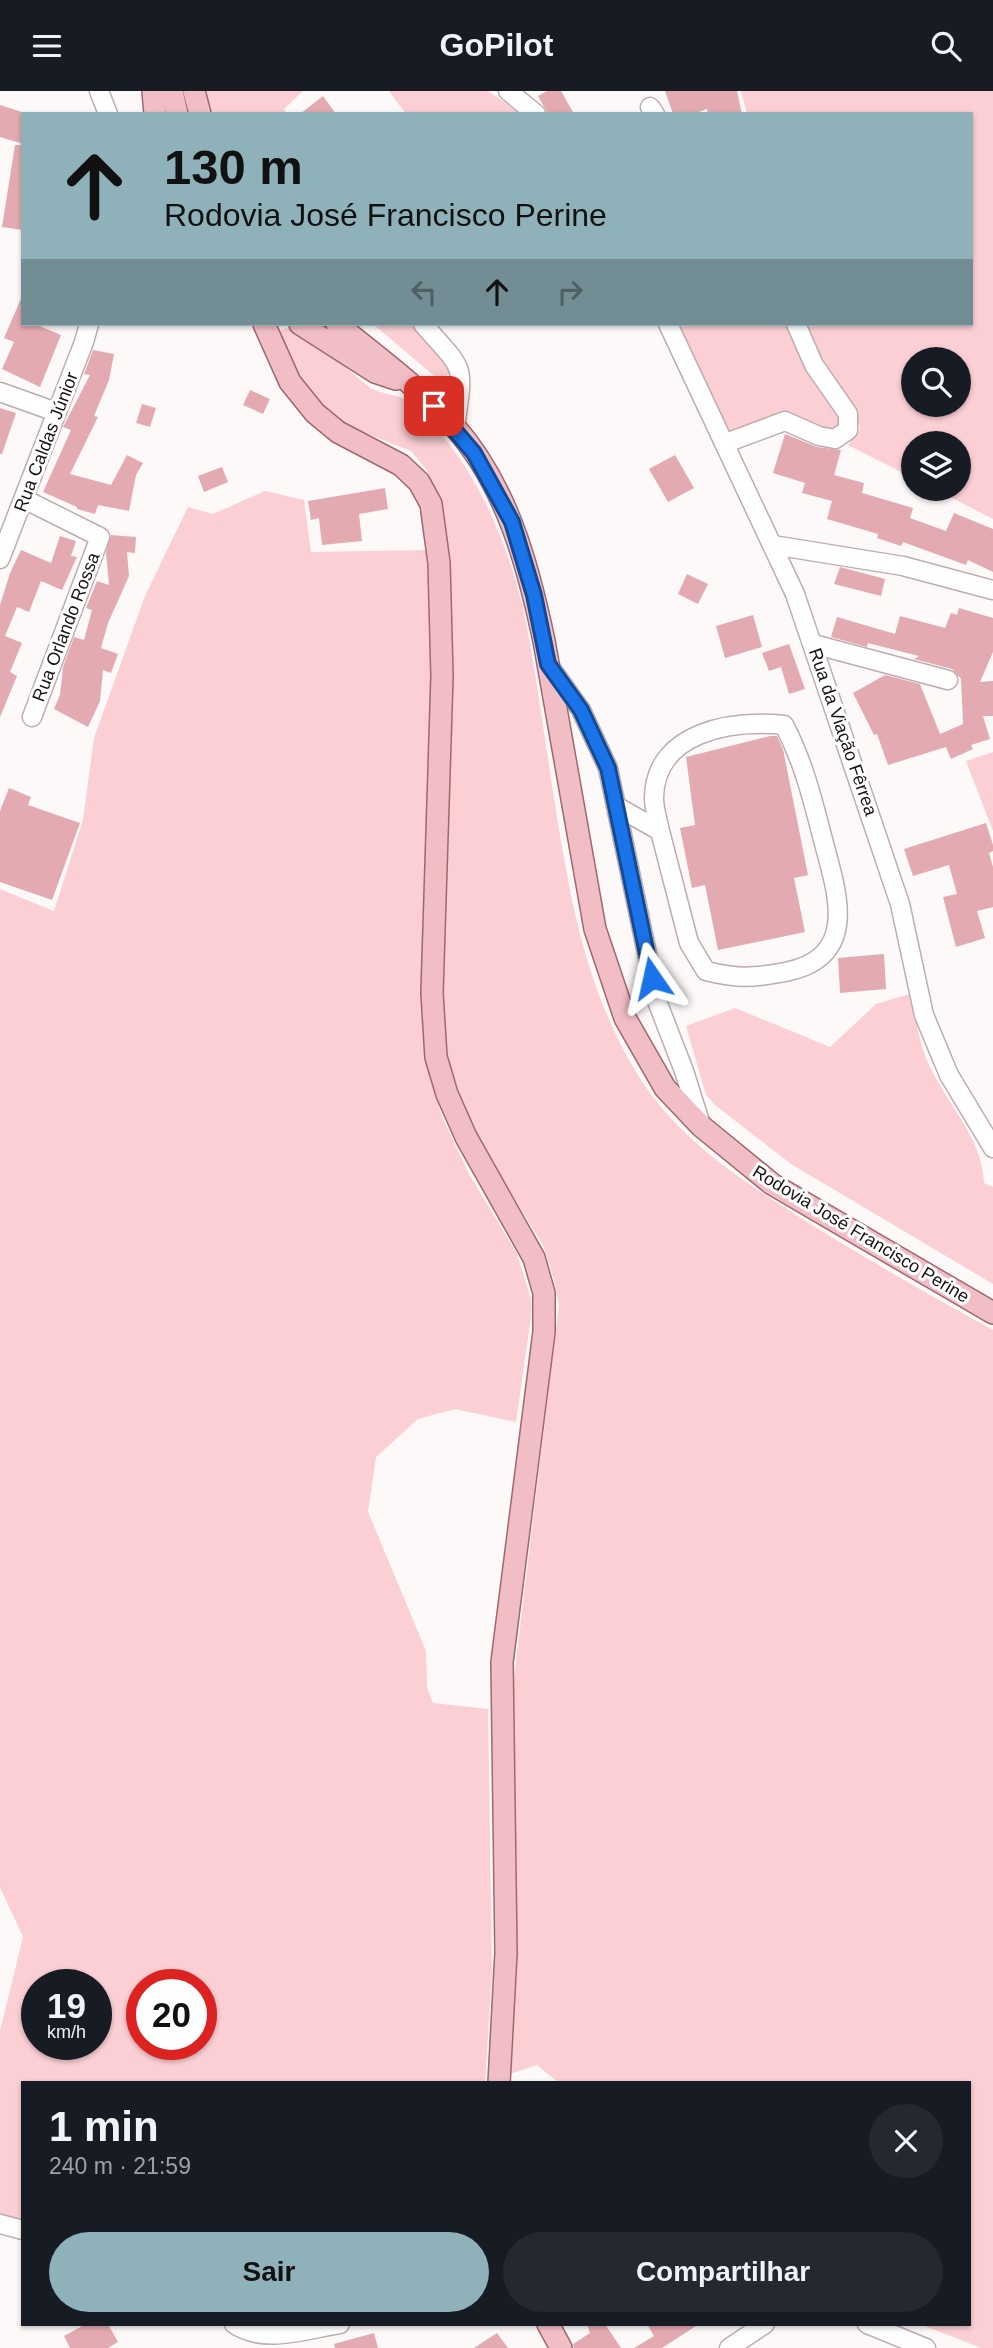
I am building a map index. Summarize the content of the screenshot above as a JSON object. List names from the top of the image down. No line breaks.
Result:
{"streets":{"main road":["Rodovia José Francisco Perine"],"street":["Rua Caldas Júnior","Rua Orlando Rossa","Rua da Viação Fêrrea"]},"crossings":[["Rua Caldas Júnior","Rua Orlando Rossa"]],"page":{"header":"GoPilot","turn":["130 m","Rodovia José Francisco Perine"],"speed":"19 km/h","limit":"20","heading":["1 min","240 m · 21:59"],"buttons":["Sair","Compartilhar"]}}
